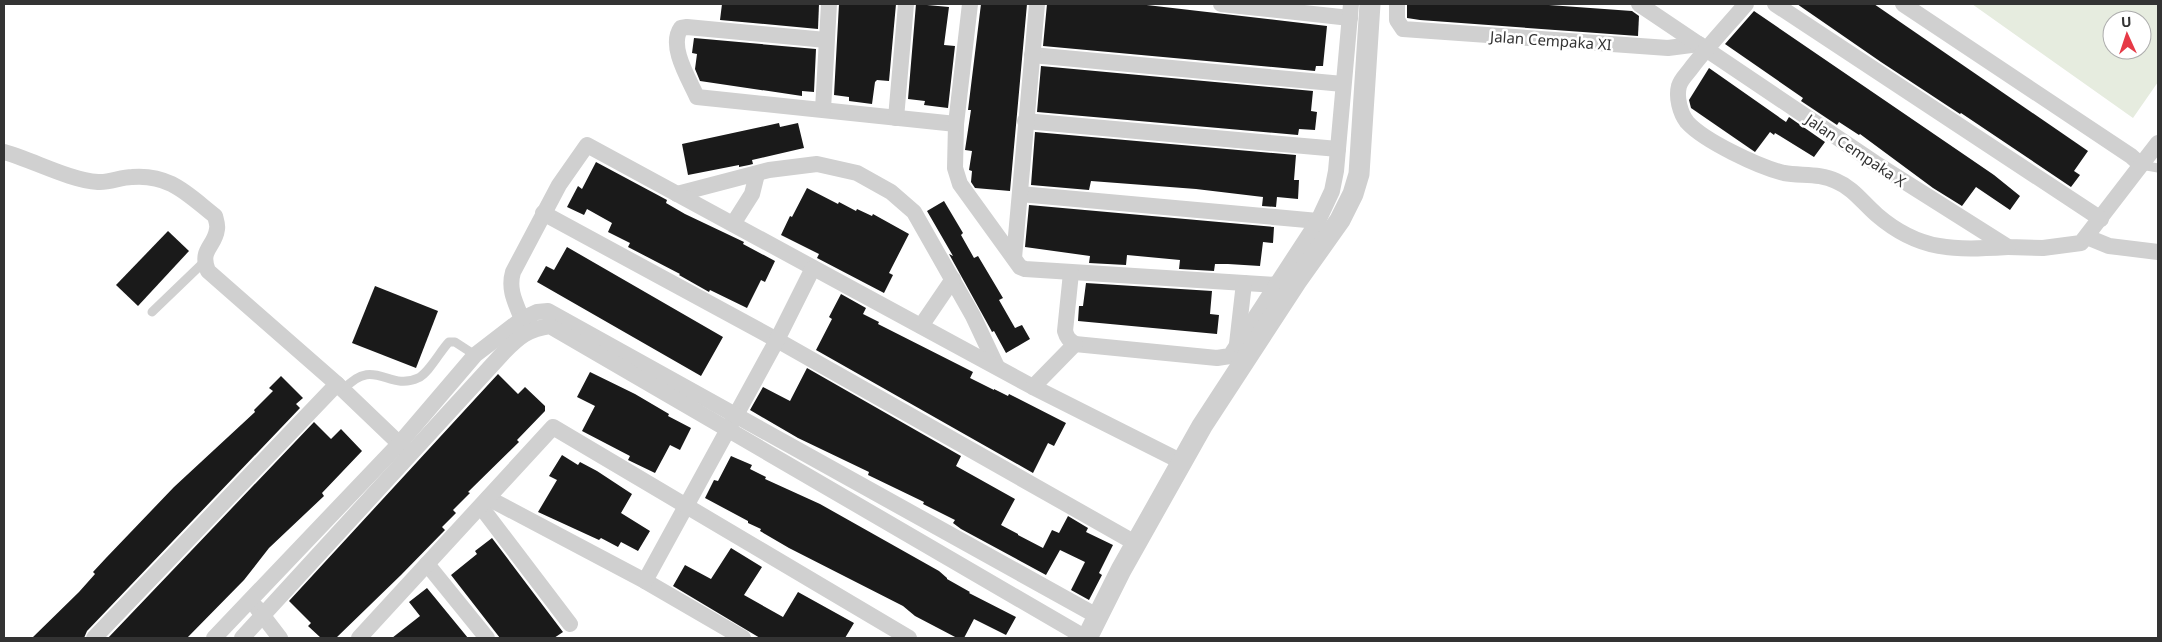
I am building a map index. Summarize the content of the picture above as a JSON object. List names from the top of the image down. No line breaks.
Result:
{"streets":{"street":["Jalan Cempaka XI","Jalan Cempaka X"]},"crossings":[["Jalan Cempaka XI","Jalan Cempaka X"]],"north":"top"}
